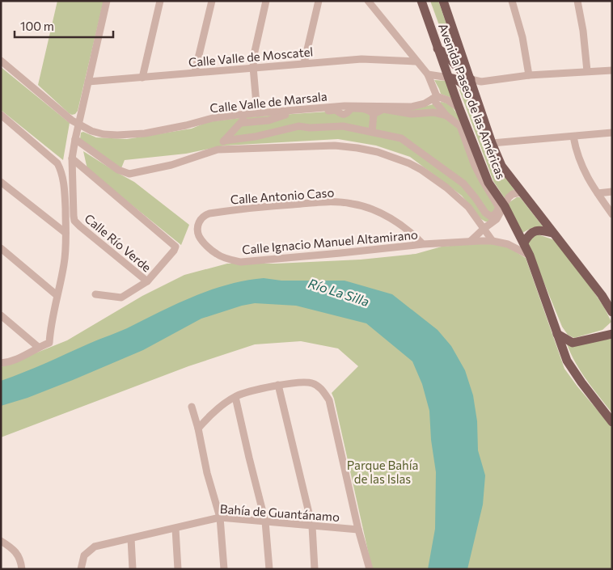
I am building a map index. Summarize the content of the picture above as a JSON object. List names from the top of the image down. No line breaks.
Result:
{"streets":{"main road":["Avenida Paseo de las Américas"],"street":["Calle Valle de Moscatel","Calle Valle de Marsala","Calle Antonio Caso","Calle Ignacio Manuel Altamirano","Calle Río Verde","Bahía de Guantánamo"]},"crossings":[["Avenida Paseo de las Américas","Calle Ignacio Manuel Altamirano"],["Calle Antonio Caso","Calle Ignacio Manuel Altamirano"]],"water":["Río La Silla"],"parks":["Parque Bahía de las Islas"],"scale_bar":"100 m"}
